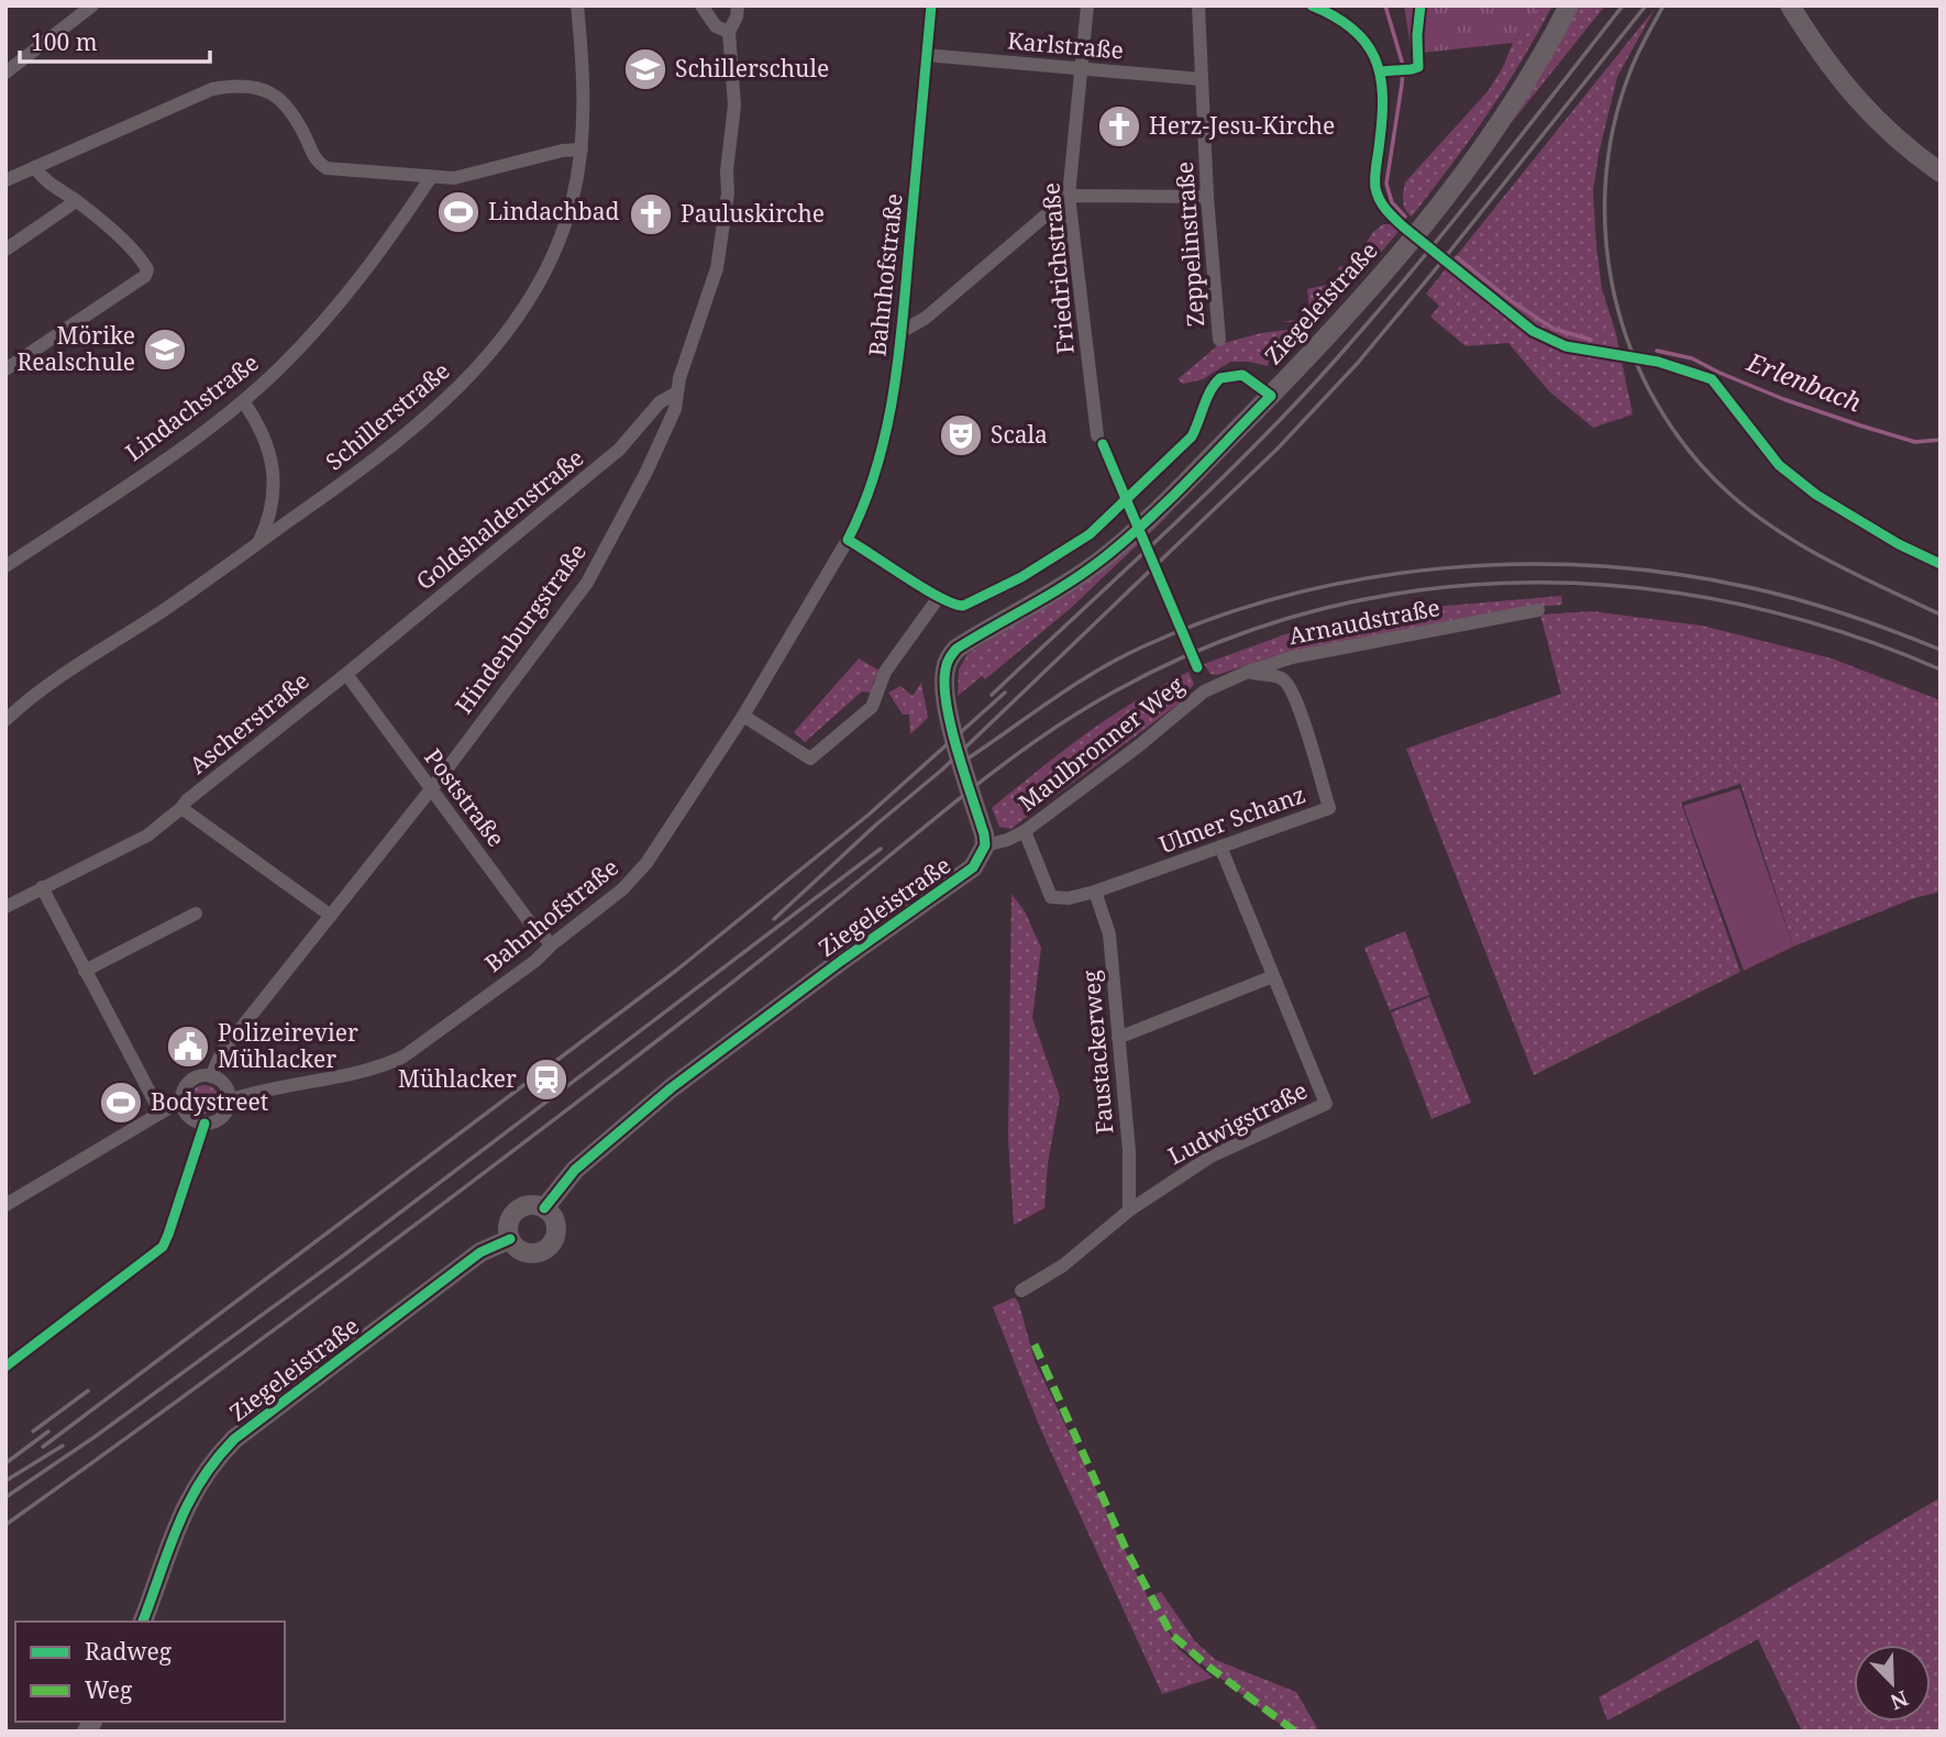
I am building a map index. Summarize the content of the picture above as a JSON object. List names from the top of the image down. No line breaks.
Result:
{"streets":{"street":["Karlstraße","Zeppelinstraße","Friedrichstraße","Bahnhofstraße","Ziegeleistraße","Lindachstraße","Schillerstraße","Goldshaldenstraße","Arnaudstraße","Hindenburgstraße","Ascherstraße","Maulbronner Weg","Poststraße","Ulmer Schanz","Faustackerweg","Ludwigstraße"]},"crossings":[["Karlstraße","Zeppelinstraße"],["Karlstraße","Friedrichstraße"],["Karlstraße","Bahnhofstraße"],["Bahnhofstraße","Hindenburgstraße"],["Bahnhofstraße","Poststraße"],["Goldshaldenstraße","Hindenburgstraße"],["Goldshaldenstraße","Ascherstraße"],["Goldshaldenstraße","Poststraße"],["Arnaudstraße","Maulbronner Weg"],["Arnaudstraße","Ulmer Schanz"],["Hindenburgstraße","Poststraße"],["Ascherstraße","Poststraße"],["Maulbronner Weg","Ulmer Schanz"],["Ulmer Schanz","Faustackerweg"],["Ulmer Schanz","Ludwigstraße"],["Faustackerweg","Ludwigstraße"]],"water":["Erlenbach"],"places":{"school or university":["Schillerschule","Mörike Realschule"],"church":["Herz-Jesu-Kirche","Pauluskirche"],"sports":["Lindachbad","Bodystreet"],"theatre":["Scala"],"public building":["Polizeirevier Mühlacker"],"station":["Mühlacker"]},"legend":["Radweg","Weg"],"scale_bar":"100 m","north":"bottom right"}
